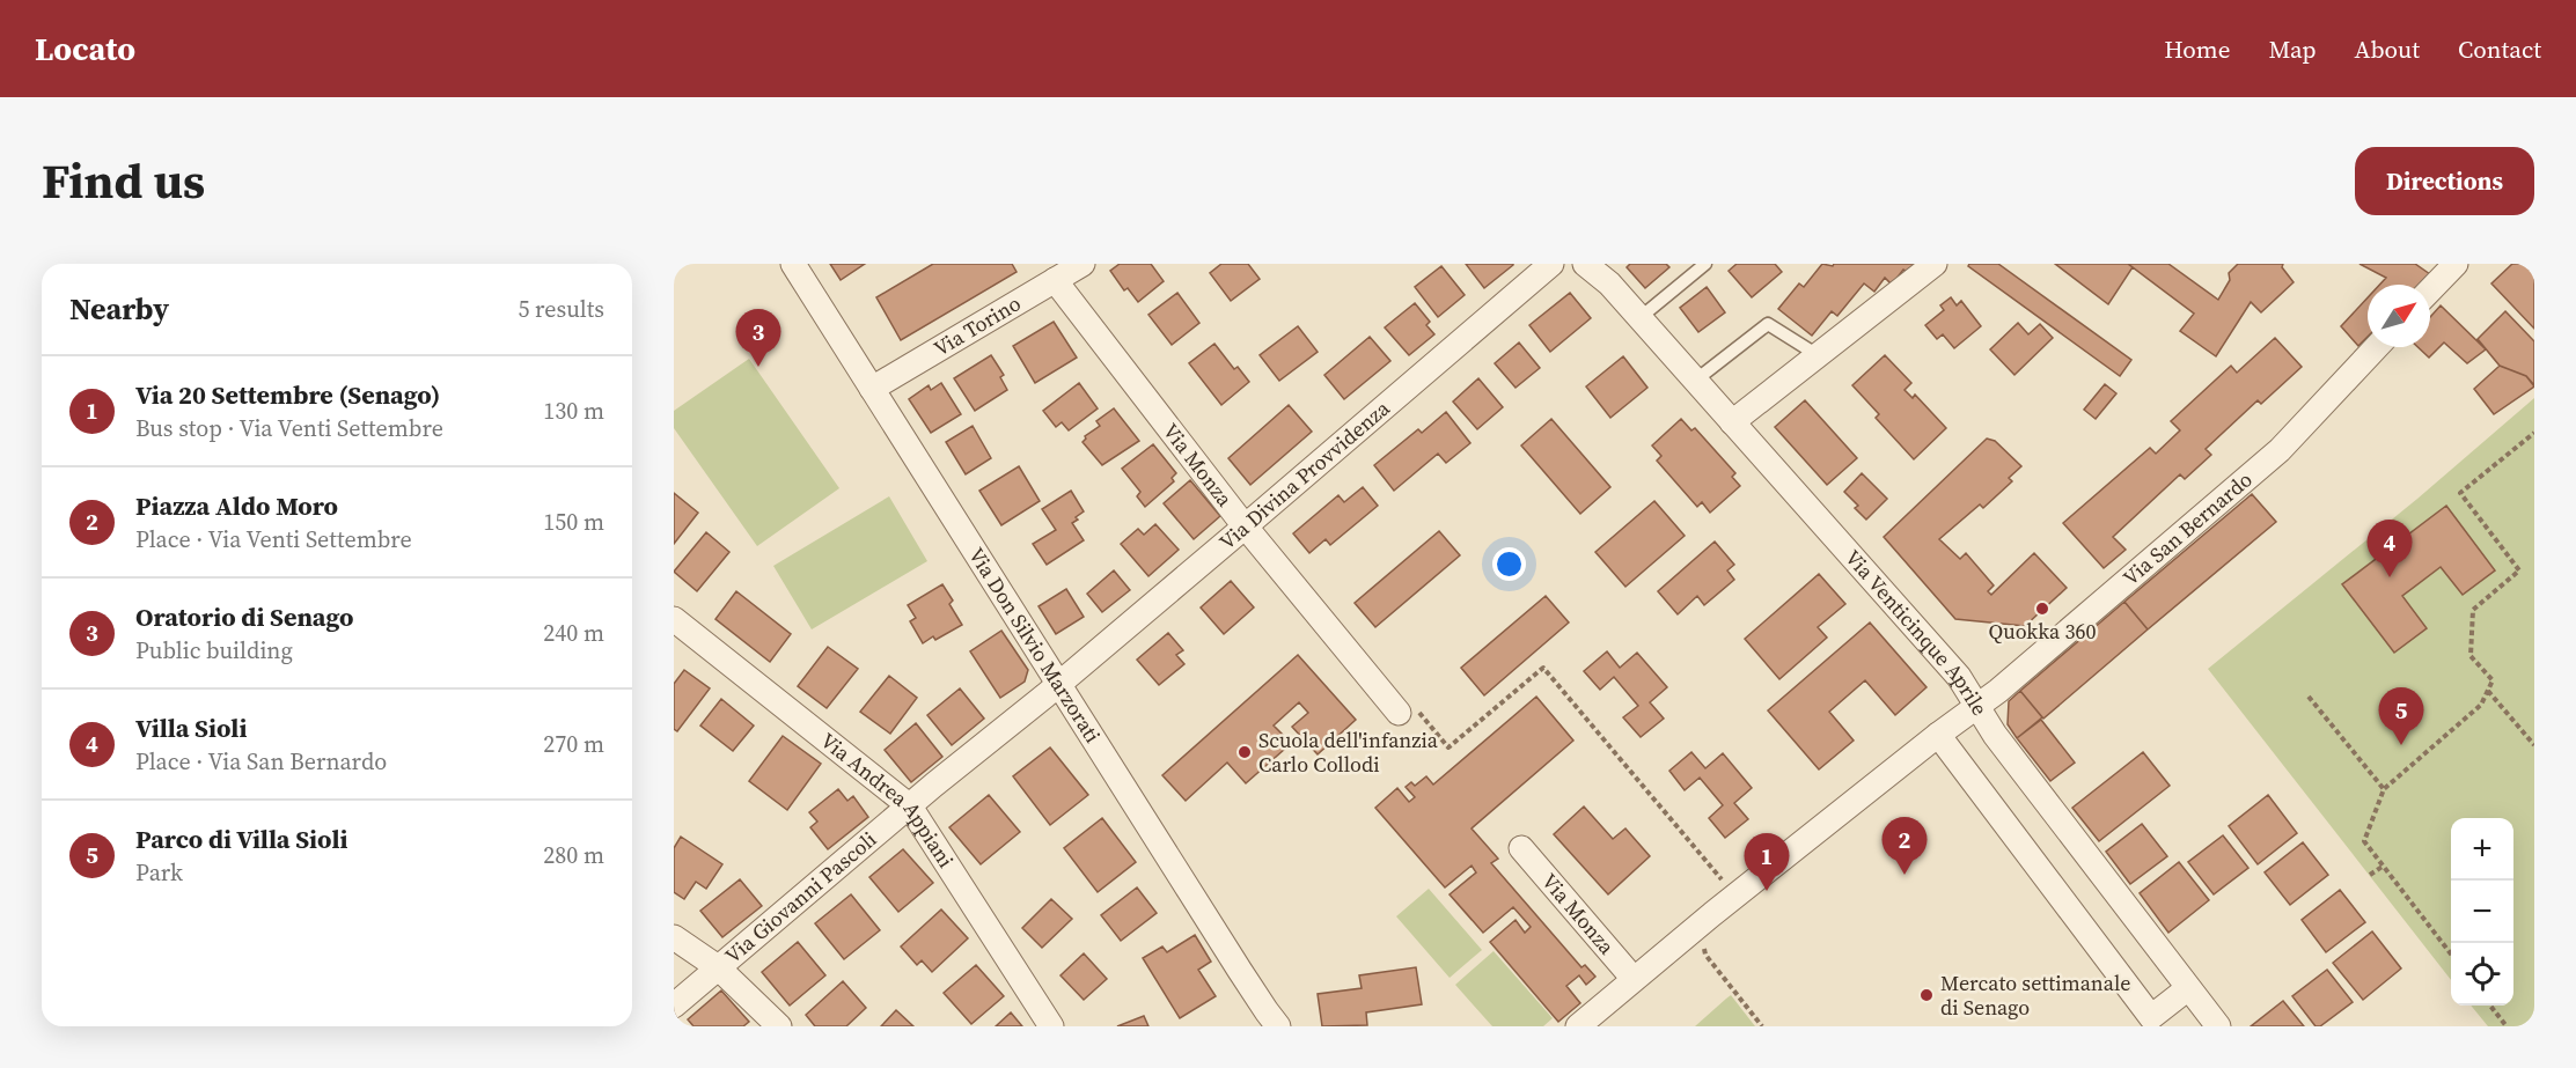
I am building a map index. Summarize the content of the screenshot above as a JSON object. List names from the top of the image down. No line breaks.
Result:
{"streets":{"street":["Via Torino","Via Monza","Via Divina Provvidenza","Via San Bernardo","Via Venticinque Aprile","Via Don Silvio Marzorati","Via Andrea Appiani","Via Giovanni Pascoli"]},"crossings":[["Via Torino","Via Monza"],["Via Torino","Via Don Silvio Marzorati"],["Via Monza","Via Divina Provvidenza"],["Via Monza","Via San Bernardo"],["Via Divina Provvidenza","Via Don Silvio Marzorati"],["Via Divina Provvidenza","Via Giovanni Pascoli"],["Via San Bernardo","Via Venticinque Aprile"],["Via Don Silvio Marzorati","Via Giovanni Pascoli"],["Via Andrea Appiani","Via Giovanni Pascoli"]],"places":["Quokka 360","Scuola dell'infanzia Carlo Collodi","Mercato settimanale di Senago"],"north":"top right","page":{"header":"Locato","nav":["Home","Map","About","Contact"],"title":"Find us","buttons":"Directions","heading":["Nearby","5 results"],"pins":["3","4","5","2","1"],"list":[{"mark":"1","name":"Via 20 Settembre (Senago)","note":"Bus stop · Via Venti Settembre","value":"130 m"},{"mark":"2","name":"Piazza Aldo Moro","note":"Place · Via Venti Settembre","value":"150 m"},{"mark":"3","name":"Oratorio di Senago","note":"Public building","value":"240 m"},{"mark":"4","name":"Villa Sioli","note":"Place · Via San Bernardo","value":"270 m"},{"mark":"5","name":"Parco di Villa Sioli","note":"Park","value":"280 m"}],"map_buttons":["+","−"]}}
